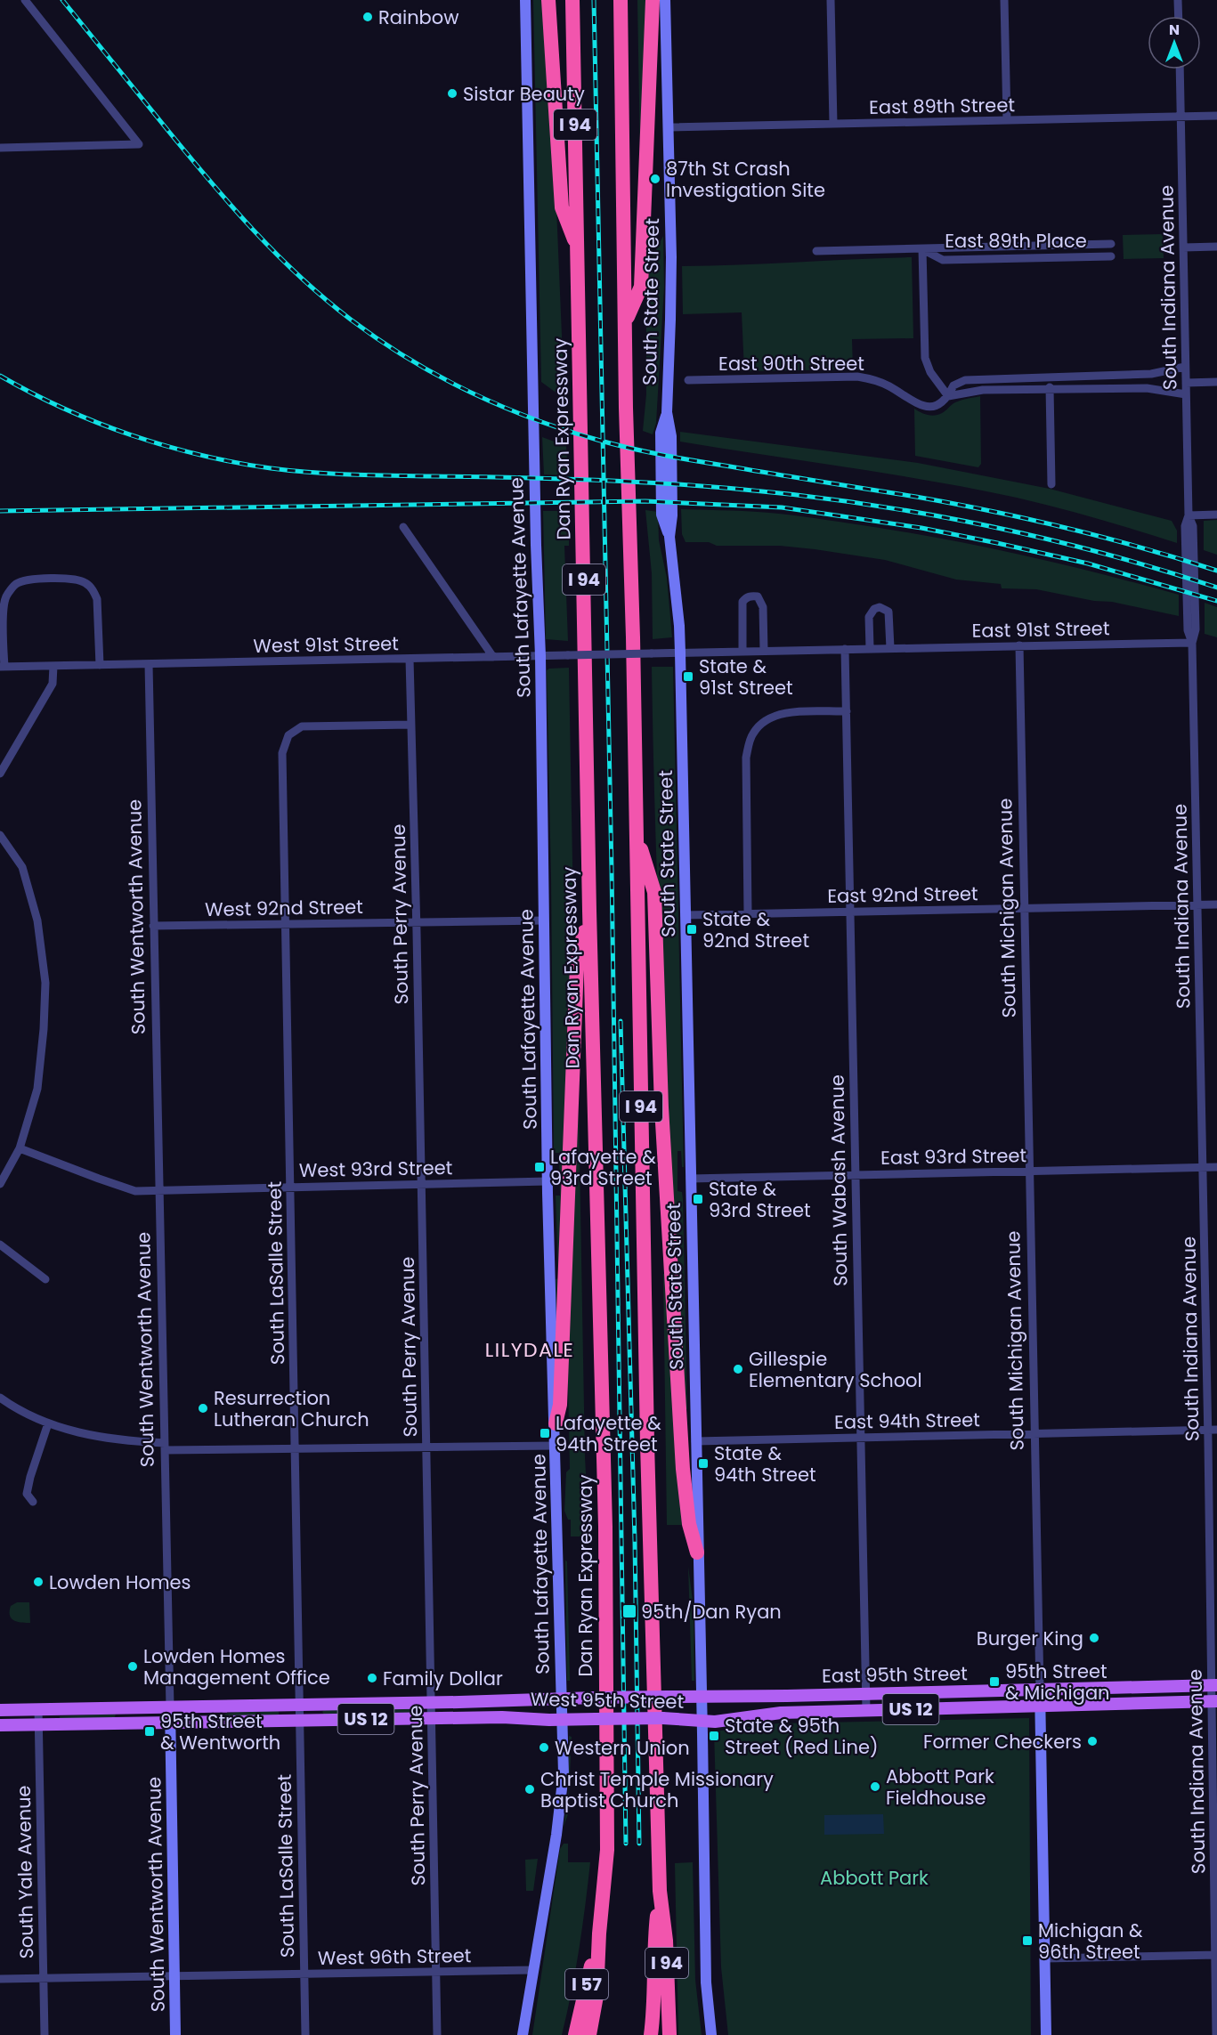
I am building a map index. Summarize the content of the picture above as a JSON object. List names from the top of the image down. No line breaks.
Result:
{"streets":{"highway":["I 94","Dan Ryan Expressway","I 57"],"main road":["South State Street","South Lafayette Avenue","South Michigan Avenue","South Wentworth Avenue","East 95th Street","West 95th Street","US 12"],"street":["East 89th Street","East 89th Place","South Indiana Avenue","East 90th Street","East 91st Street","West 91st Street","East 92nd Street","West 92nd Street","South Perry Avenue","East 93rd Street","West 93rd Street","South Wabash Avenue","South LaSalle Street","East 94th Street","South Yale Avenue","West 96th Street"]},"crossings":[["East 89th Street","South Indiana Avenue"],["East 89th Street","South State Street"],["I 94","Dan Ryan Expressway"],["I 94","I 57"],["South Indiana Avenue","East 90th Street"],["South Indiana Avenue","East 91st Street"],["South Indiana Avenue","East 92nd Street"],["South Indiana Avenue","East 93rd Street"],["South Indiana Avenue","East 94th Street"],["South Indiana Avenue","East 95th Street"],["South State Street","East 91st Street"],["South State Street","East 92nd Street"],["South State Street","East 93rd Street"],["South State Street","East 94th Street"],["South State Street","East 95th Street"],["South State Street","West 95th Street"],["Dan Ryan Expressway","I 57"],["South Lafayette Avenue","West 91st Street"],["South Lafayette Avenue","West 92nd Street"],["South Lafayette Avenue","West 93rd Street"],["South Lafayette Avenue","West 95th Street"],["South Lafayette Avenue","West 96th Street"],["East 91st Street","West 91st Street"],["East 91st Street","South Michigan Avenue"],["East 91st Street","South Wabash Avenue"],["West 91st Street","South Perry Avenue"],["West 91st Street","South Wentworth Avenue"],["East 92nd Street","South Michigan Avenue"],["East 92nd Street","South Wabash Avenue"],["West 92nd Street","South Perry Avenue"],["West 92nd Street","South Wentworth Avenue"],["West 92nd Street","South LaSalle Street"],["South Michigan Avenue","East 93rd Street"],["South Michigan Avenue","East 94th Street"],["South Michigan Avenue","East 95th Street"],["South Perry Avenue","West 93rd Street"],["South Perry Avenue","South LaSalle Street"],["South Perry Avenue","West 95th Street"],["South Perry Avenue","West 96th Street"],["South Wentworth Avenue","West 93rd Street"],["South Wentworth Avenue","West 95th Street"],["South Wentworth Avenue","West 96th Street"],["East 93rd Street","South Wabash Avenue"],["West 93rd Street","South LaSalle Street"],["South Wabash Avenue","East 94th Street"],["South Wabash Avenue","East 95th Street"],["South LaSalle Street","West 95th Street"],["South LaSalle Street","West 96th Street"],["East 95th Street","West 95th Street"],["West 95th Street","South Yale Avenue"],["South Yale Avenue","West 96th Street"]],"districts":["LILYDALE"],"parks":["Abbott Park"],"places":{"other":["Rainbow","Sistar Beauty","87th St Crash Investigation Site","Gillespie Elementary School","Resurrection Lutheran Church","Lowden Homes","Burger King","Lowden Homes Management Office","Family Dollar","Former Checkers","Western Union","Abbott Park Fieldhouse","Christ Temple Missionary Baptist Church"],"transit":["State & 91st Street","State & 92nd Street","Lafayette & 93rd Street","State & 93rd Street","Lafayette & 94th Street","State & 94th Street","95th/Dan Ryan","95th Street & Michigan","95th Street & Wentworth","State & 95th Street (Red Line)","Michigan & 96th Street"]},"north":"top"}
